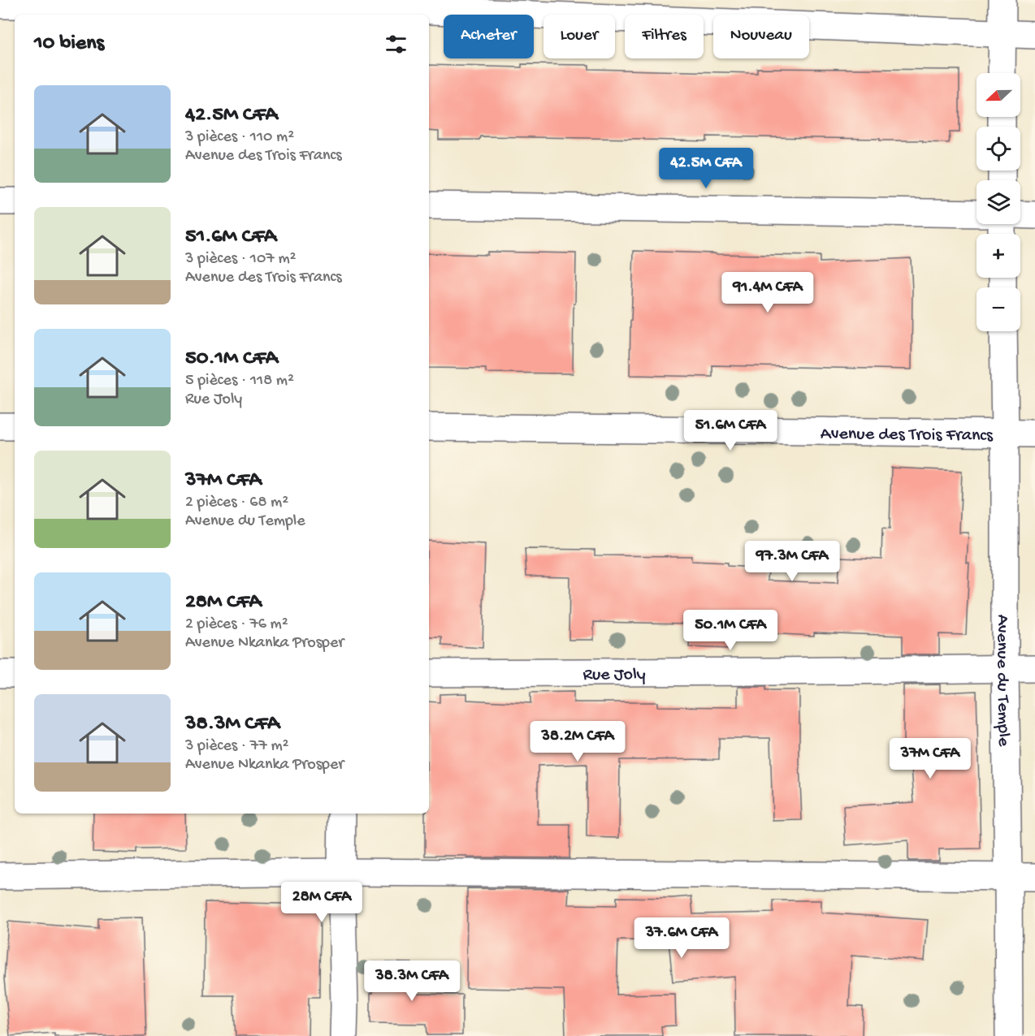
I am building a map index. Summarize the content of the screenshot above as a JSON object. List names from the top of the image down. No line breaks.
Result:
{"streets":{"street":["Avenue des Trois Francs","Rue Joly","Avenue du Temple"]},"crossings":[["Avenue des Trois Francs","Avenue du Temple"],["Rue Joly","Avenue du Temple"]],"north":"left","page":{"chip":["Acheter","Louer","Filtres","Nouveau"],"heading":"10 biens","map_buttons":["+","−"],"list":[{"name":"42.5M CFA","note":"3 pièces · 110 m² · Avenue des Trois Francs"},{"name":"51.6M CFA","note":"3 pièces · 107 m² · Avenue des Trois Francs"},{"name":"50.1M CFA","note":"5 pièces · 118 m² · Rue Joly"},{"name":"37M CFA","note":"2 pièces · 68 m² · Avenue du Temple"},{"name":"28M CFA","note":"2 pièces · 76 m² · Avenue Nkanka Prosper"},{"name":"38.3M CFA","note":"3 pièces · 77 m² · Avenue Nkanka Prosper"}],"price":["42.5M CFA","91.4M CFA","51.6M CFA","97.3M CFA","50.1M CFA","38.2M CFA","37M CFA","28M CFA","37.6M CFA","38.3M CFA"]}}
